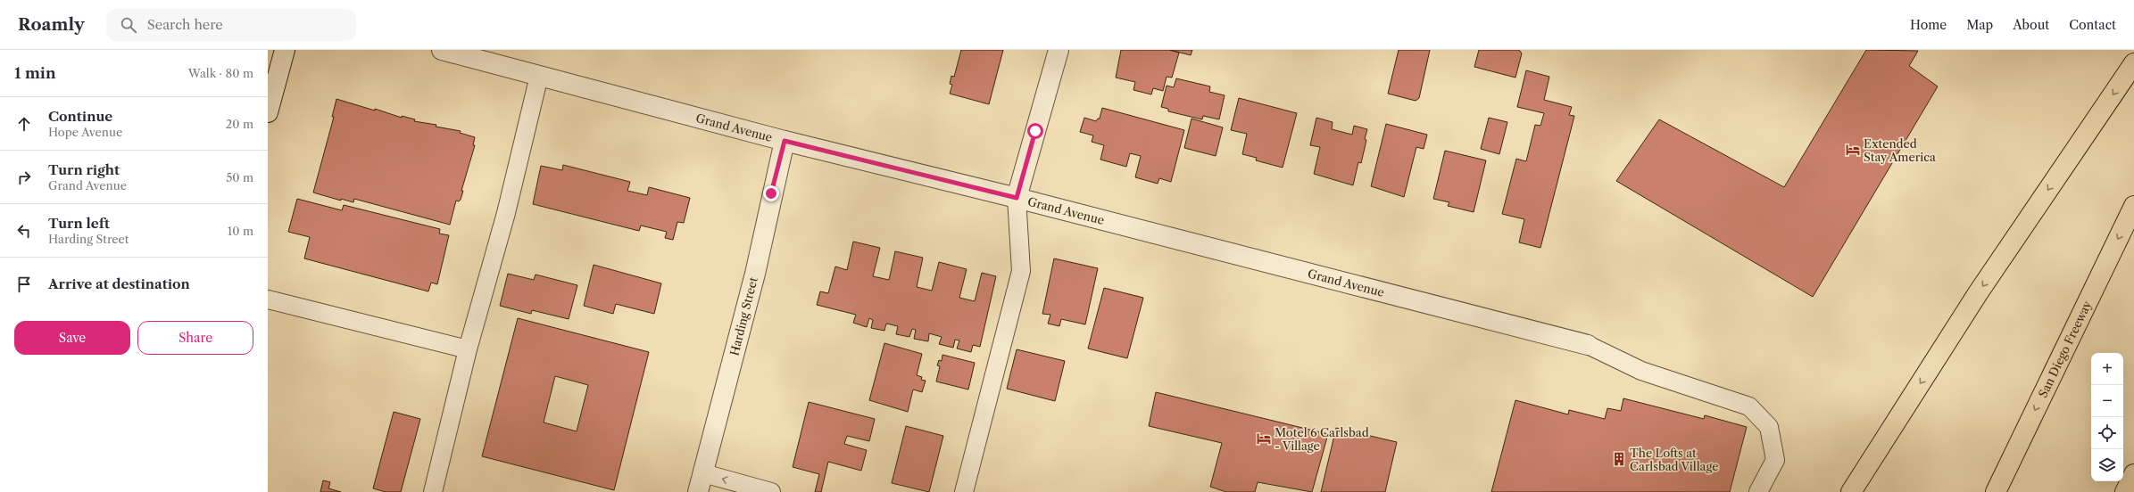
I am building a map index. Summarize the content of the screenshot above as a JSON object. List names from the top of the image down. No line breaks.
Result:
{"streets":{"highway":["San Diego Freeway"],"street":["Grand Avenue","Harding Street"]},"crossings":[["Grand Avenue","Harding Street"]],"places":{"hotel":["Extended Stay America","Motel 6 Carlsbad - Village"],"building":["The Lofts at Carlsbad Village"]},"page":{"header":"Roamly","search":"Search here","nav":["Home","Map","About","Contact"],"heading":["1 min","Walk · 80 m"],"list":[["Continue","Hope Avenue","20 m"],["Turn right","Grand Avenue","50 m"],["Turn left","Harding Street","10 m"],"Arrive at destination"],"buttons":["Save","Share"],"map_buttons":["+","−"]}}
